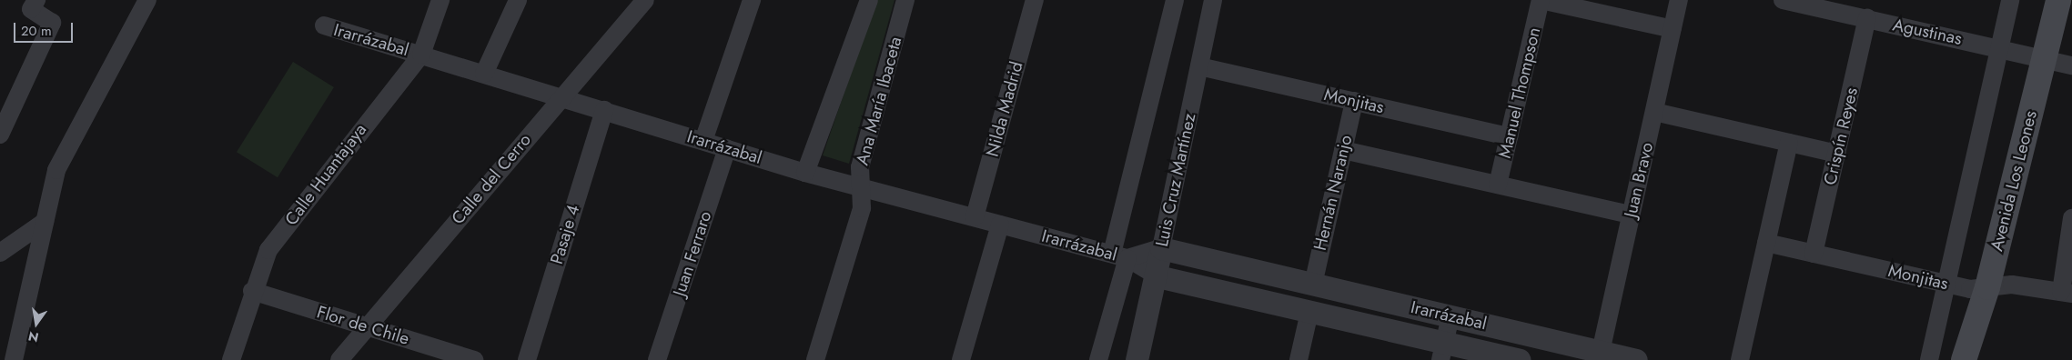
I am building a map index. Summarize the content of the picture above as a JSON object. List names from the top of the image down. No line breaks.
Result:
{"streets":{"main road":["Avenida Los Leones"],"street":["Agustinas","Irarrázabal","Manuel Thompson","Ana María Ibaceta","Monjitas","Nilda Madrid","Crispín Reyes","Calle Huantajaya","Calle del Cerro","Luis Cruz Martínez","Juan Bravo","Hernán Naranjo","Pasaje 4","Juan Ferraro","Flor de Chile"]},"crossings":[["Agustinas","Crispín Reyes"],["Agustinas","Avenida Los Leones"],["Irarrázabal","Ana María Ibaceta"],["Irarrázabal","Nilda Madrid"],["Irarrázabal","Calle Huantajaya"],["Irarrázabal","Calle del Cerro"],["Irarrázabal","Luis Cruz Martínez"],["Irarrázabal","Juan Bravo"],["Irarrázabal","Hernán Naranjo"],["Irarrázabal","Pasaje 4"],["Irarrázabal","Juan Ferraro"],["Manuel Thompson","Monjitas"],["Monjitas","Crispín Reyes"],["Monjitas","Luis Cruz Martínez"],["Monjitas","Avenida Los Leones"],["Monjitas","Hernán Naranjo"],["Calle Huantajaya","Flor de Chile"],["Calle del Cerro","Flor de Chile"]],"scale_bar":"20 m","north":"bottom"}
